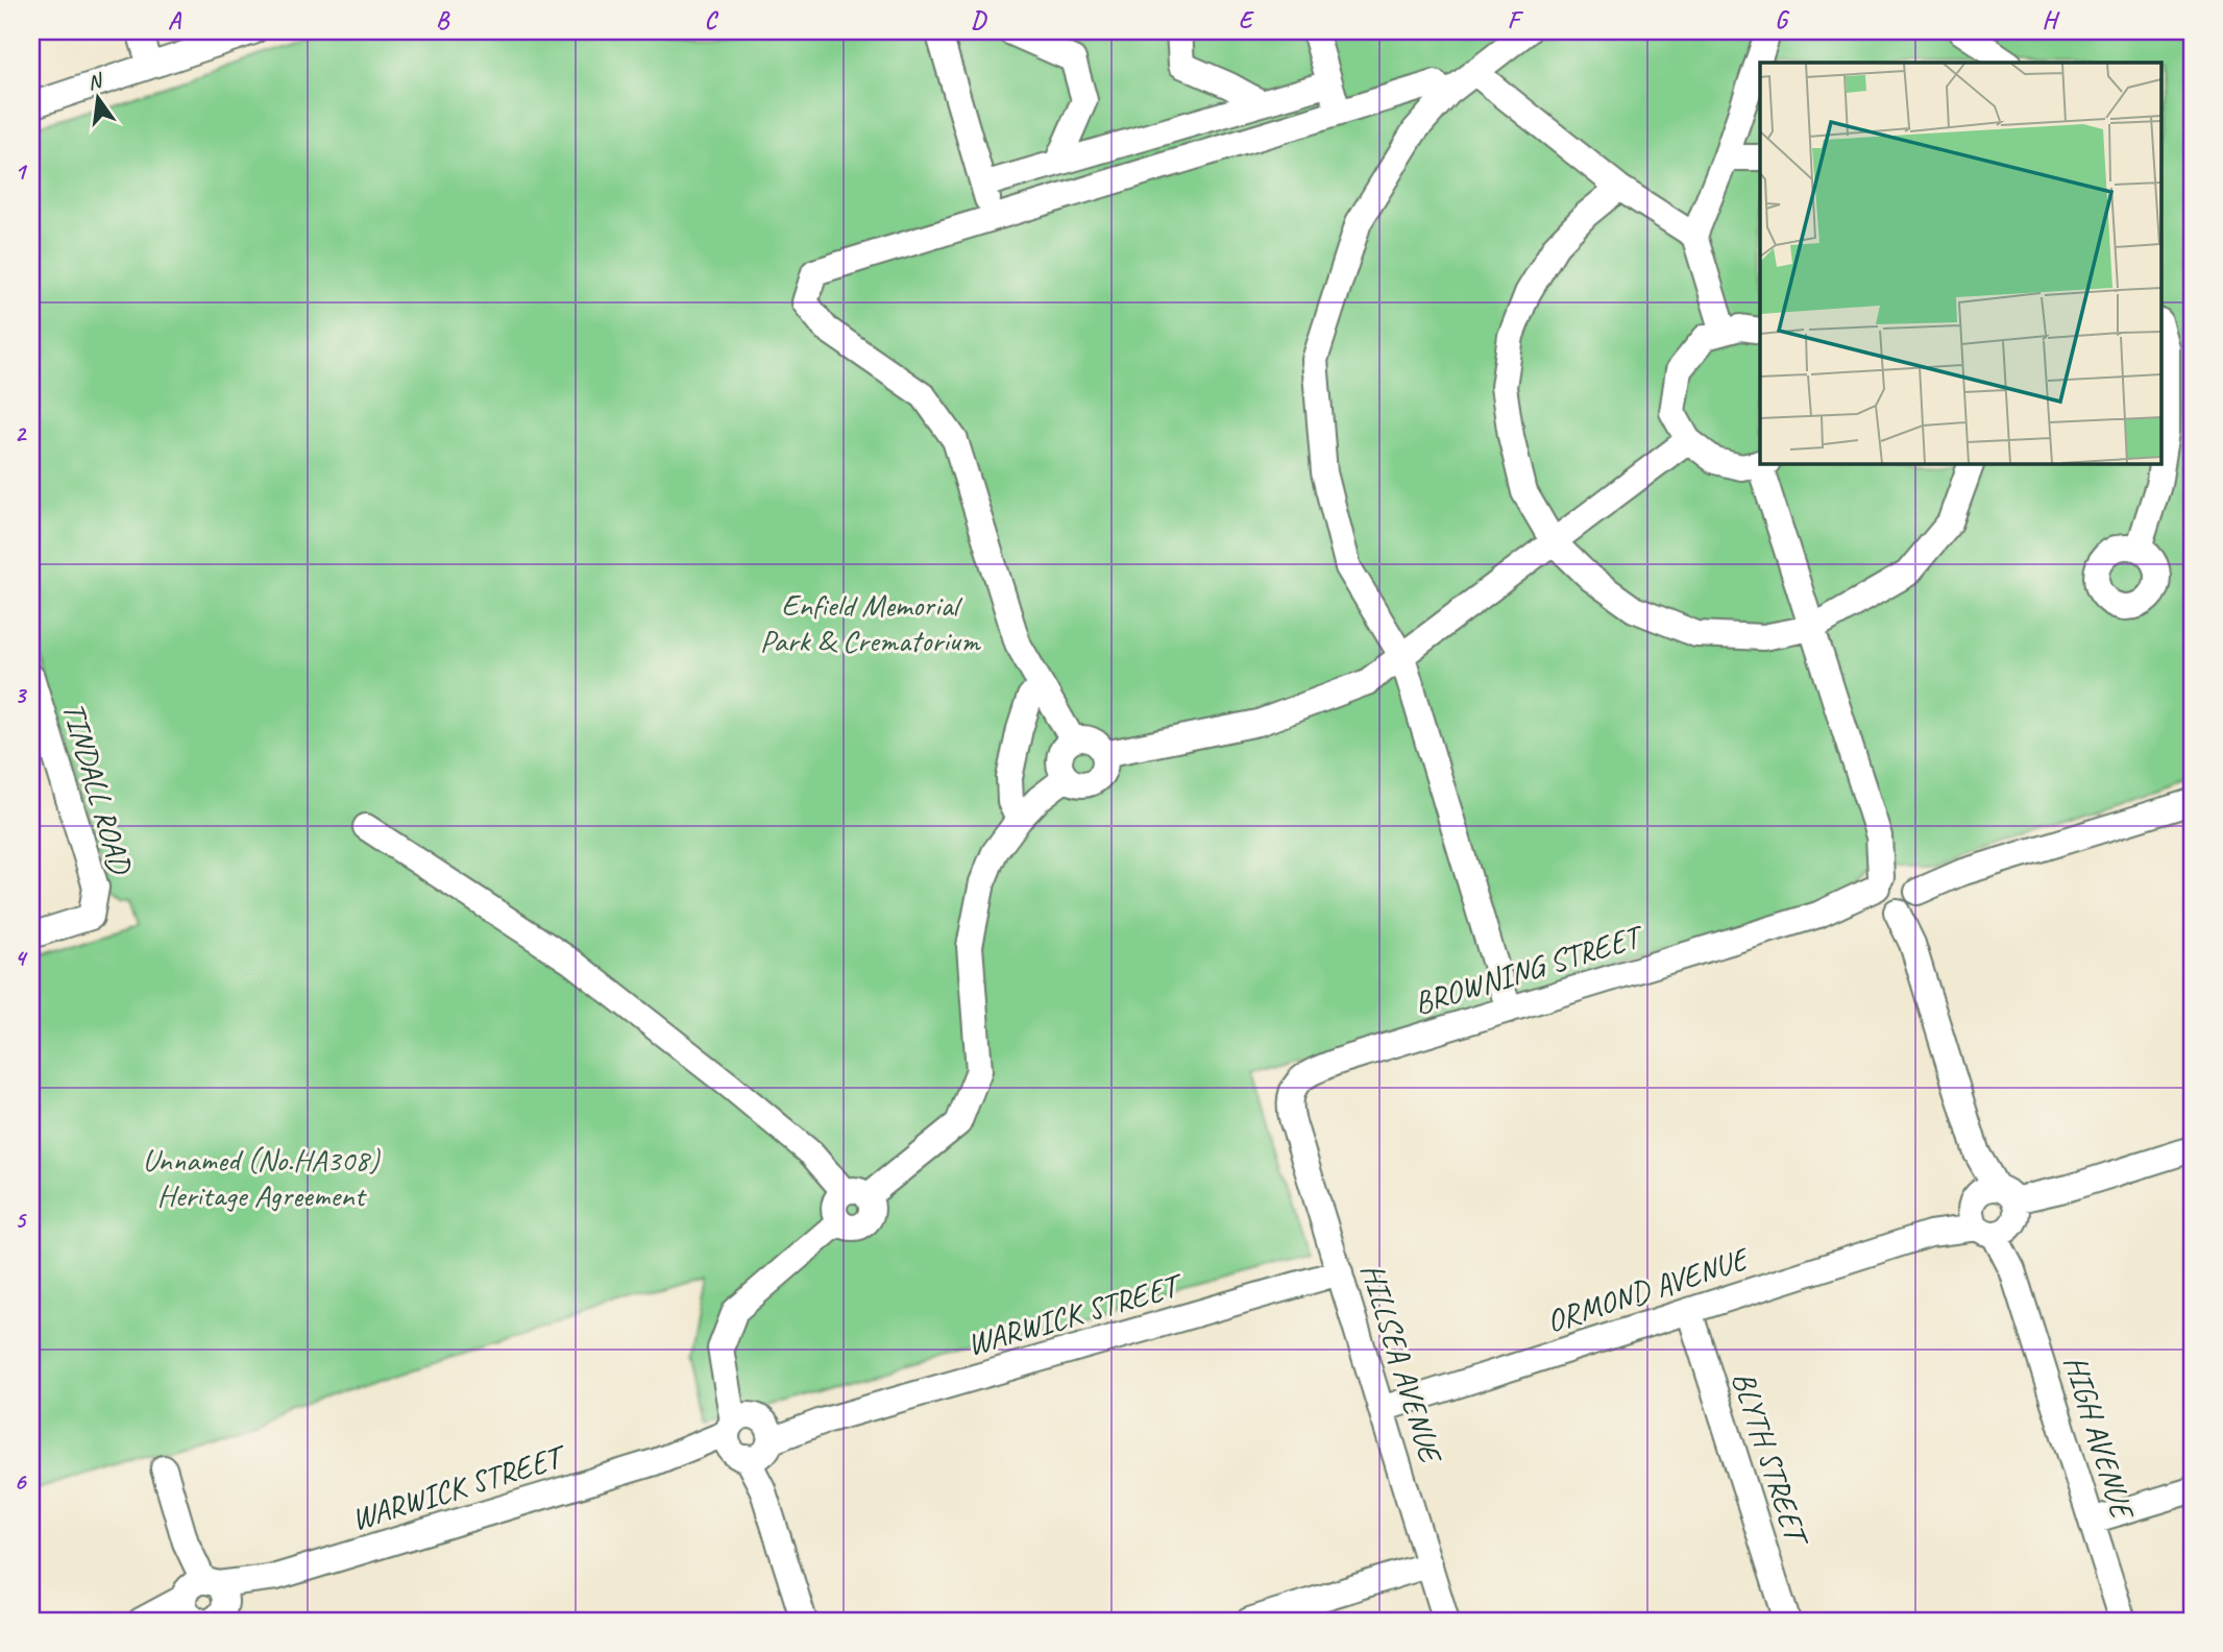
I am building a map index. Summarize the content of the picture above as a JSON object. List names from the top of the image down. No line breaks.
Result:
{"streets":{"street":["TINDALL ROAD","BROWNING STREET","ORMOND AVENUE","WARWICK STREET","HILLSEA AVENUE","HIGH AVENUE","BLYTH STREET"]},"crossings":[["BROWNING STREET","HILLSEA AVENUE"],["BROWNING STREET","HIGH AVENUE"],["ORMOND AVENUE","HILLSEA AVENUE"],["ORMOND AVENUE","HIGH AVENUE"],["ORMOND AVENUE","BLYTH STREET"],["WARWICK STREET","HILLSEA AVENUE"]],"parks":["Enfield Memorial Park & Crematorium","Unnamed (No.HA308) Heritage Agreement"],"north":"top","grid":{"columns":["A","B","C","D","E","F","G","H"],"rows":["1","2","3","4","5","6"]}}
